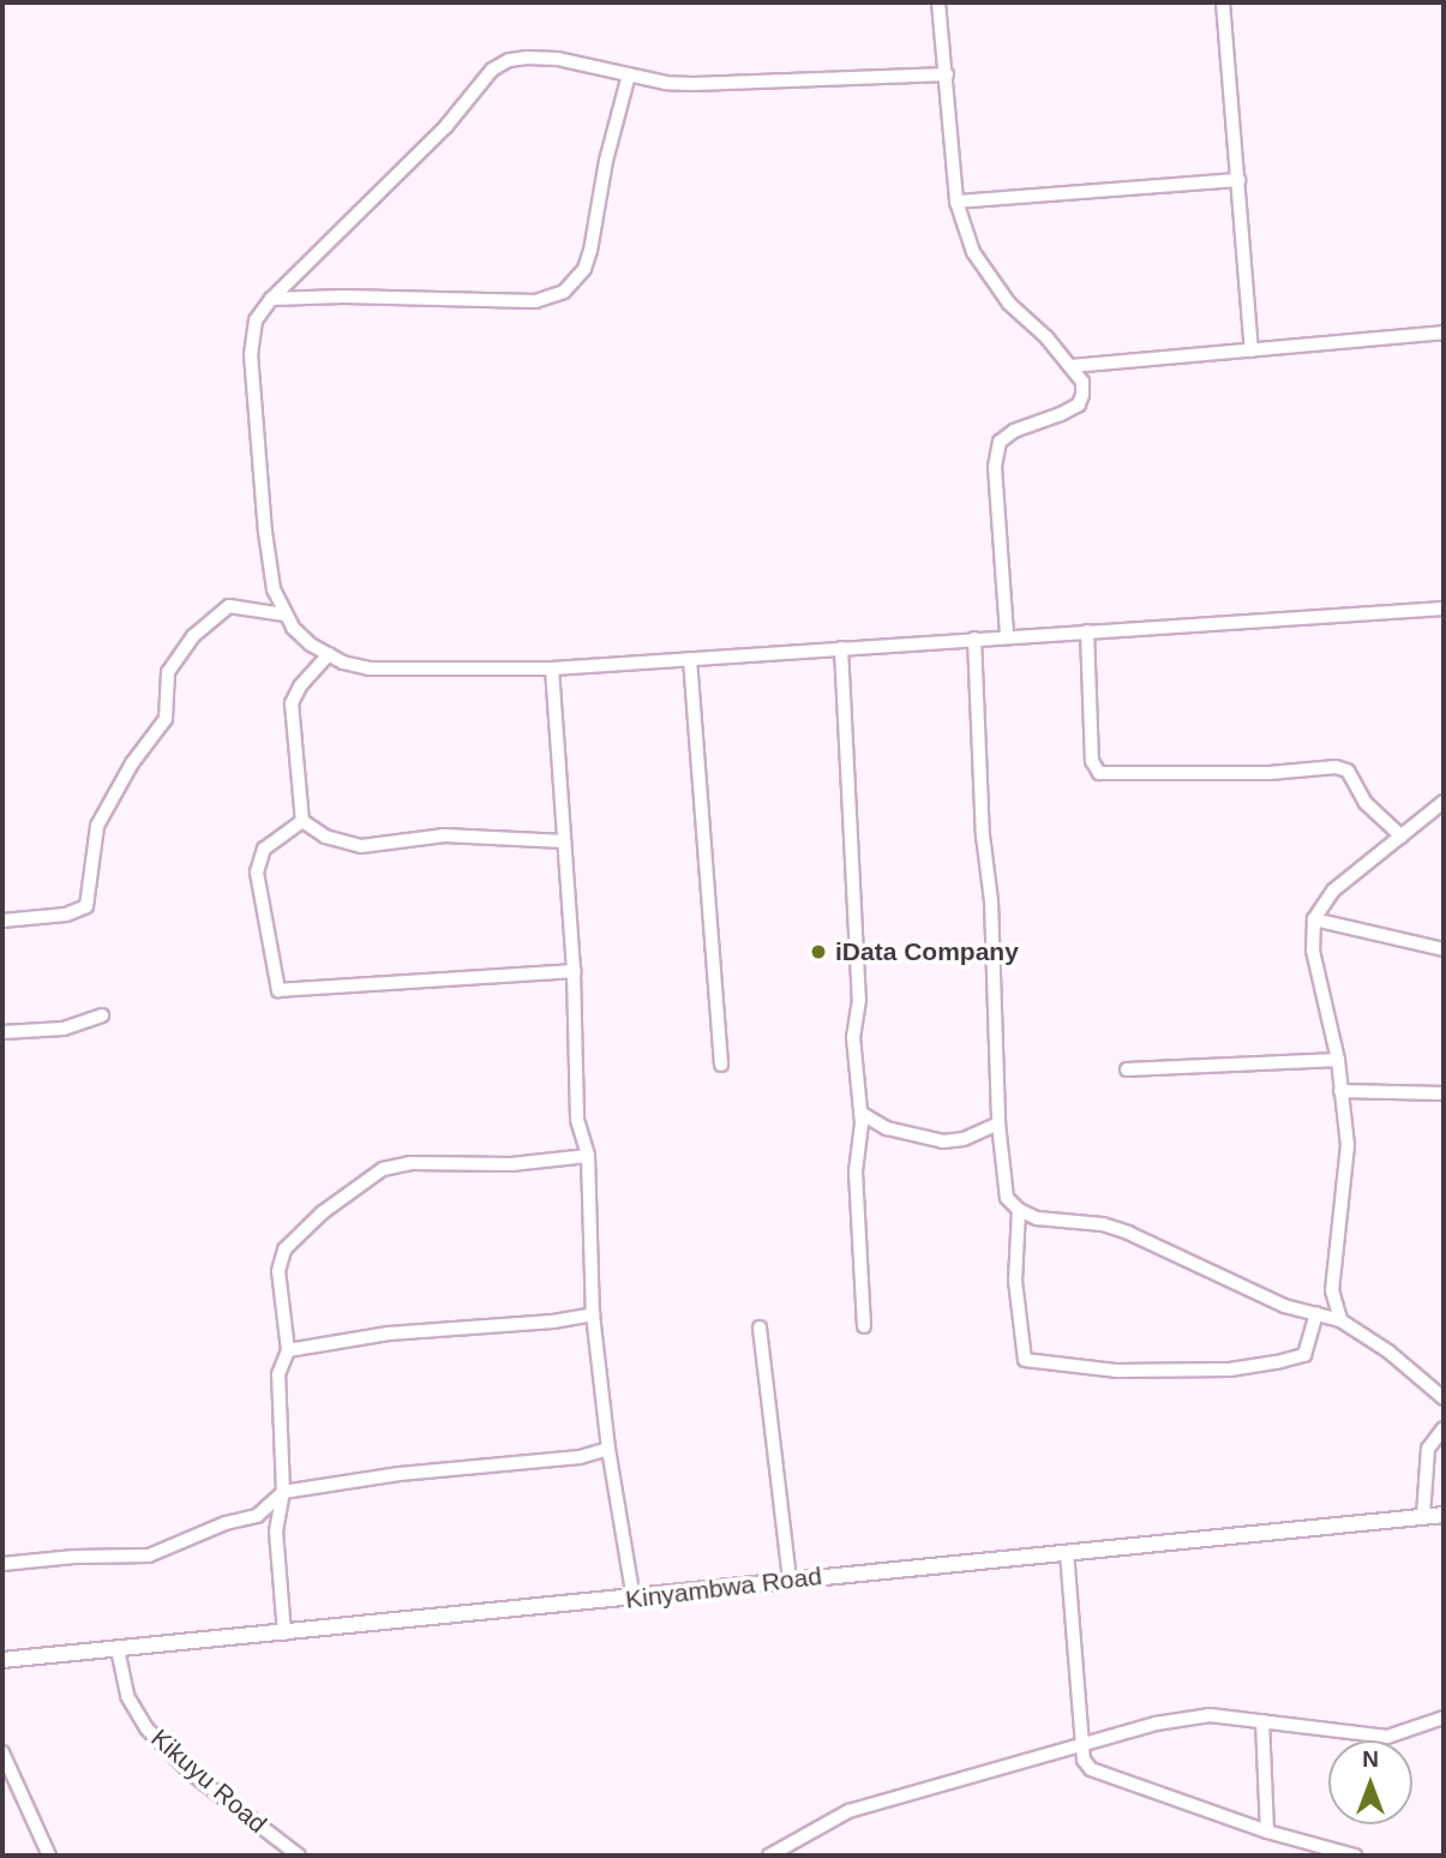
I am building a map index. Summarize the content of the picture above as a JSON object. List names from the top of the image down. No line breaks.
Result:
{"streets":{"street":["Kinyambwa Road","Kikuyu Road"]},"crossings":[["Kinyambwa Road","Kikuyu Road"]],"places":["iData Company"],"north":"top"}
